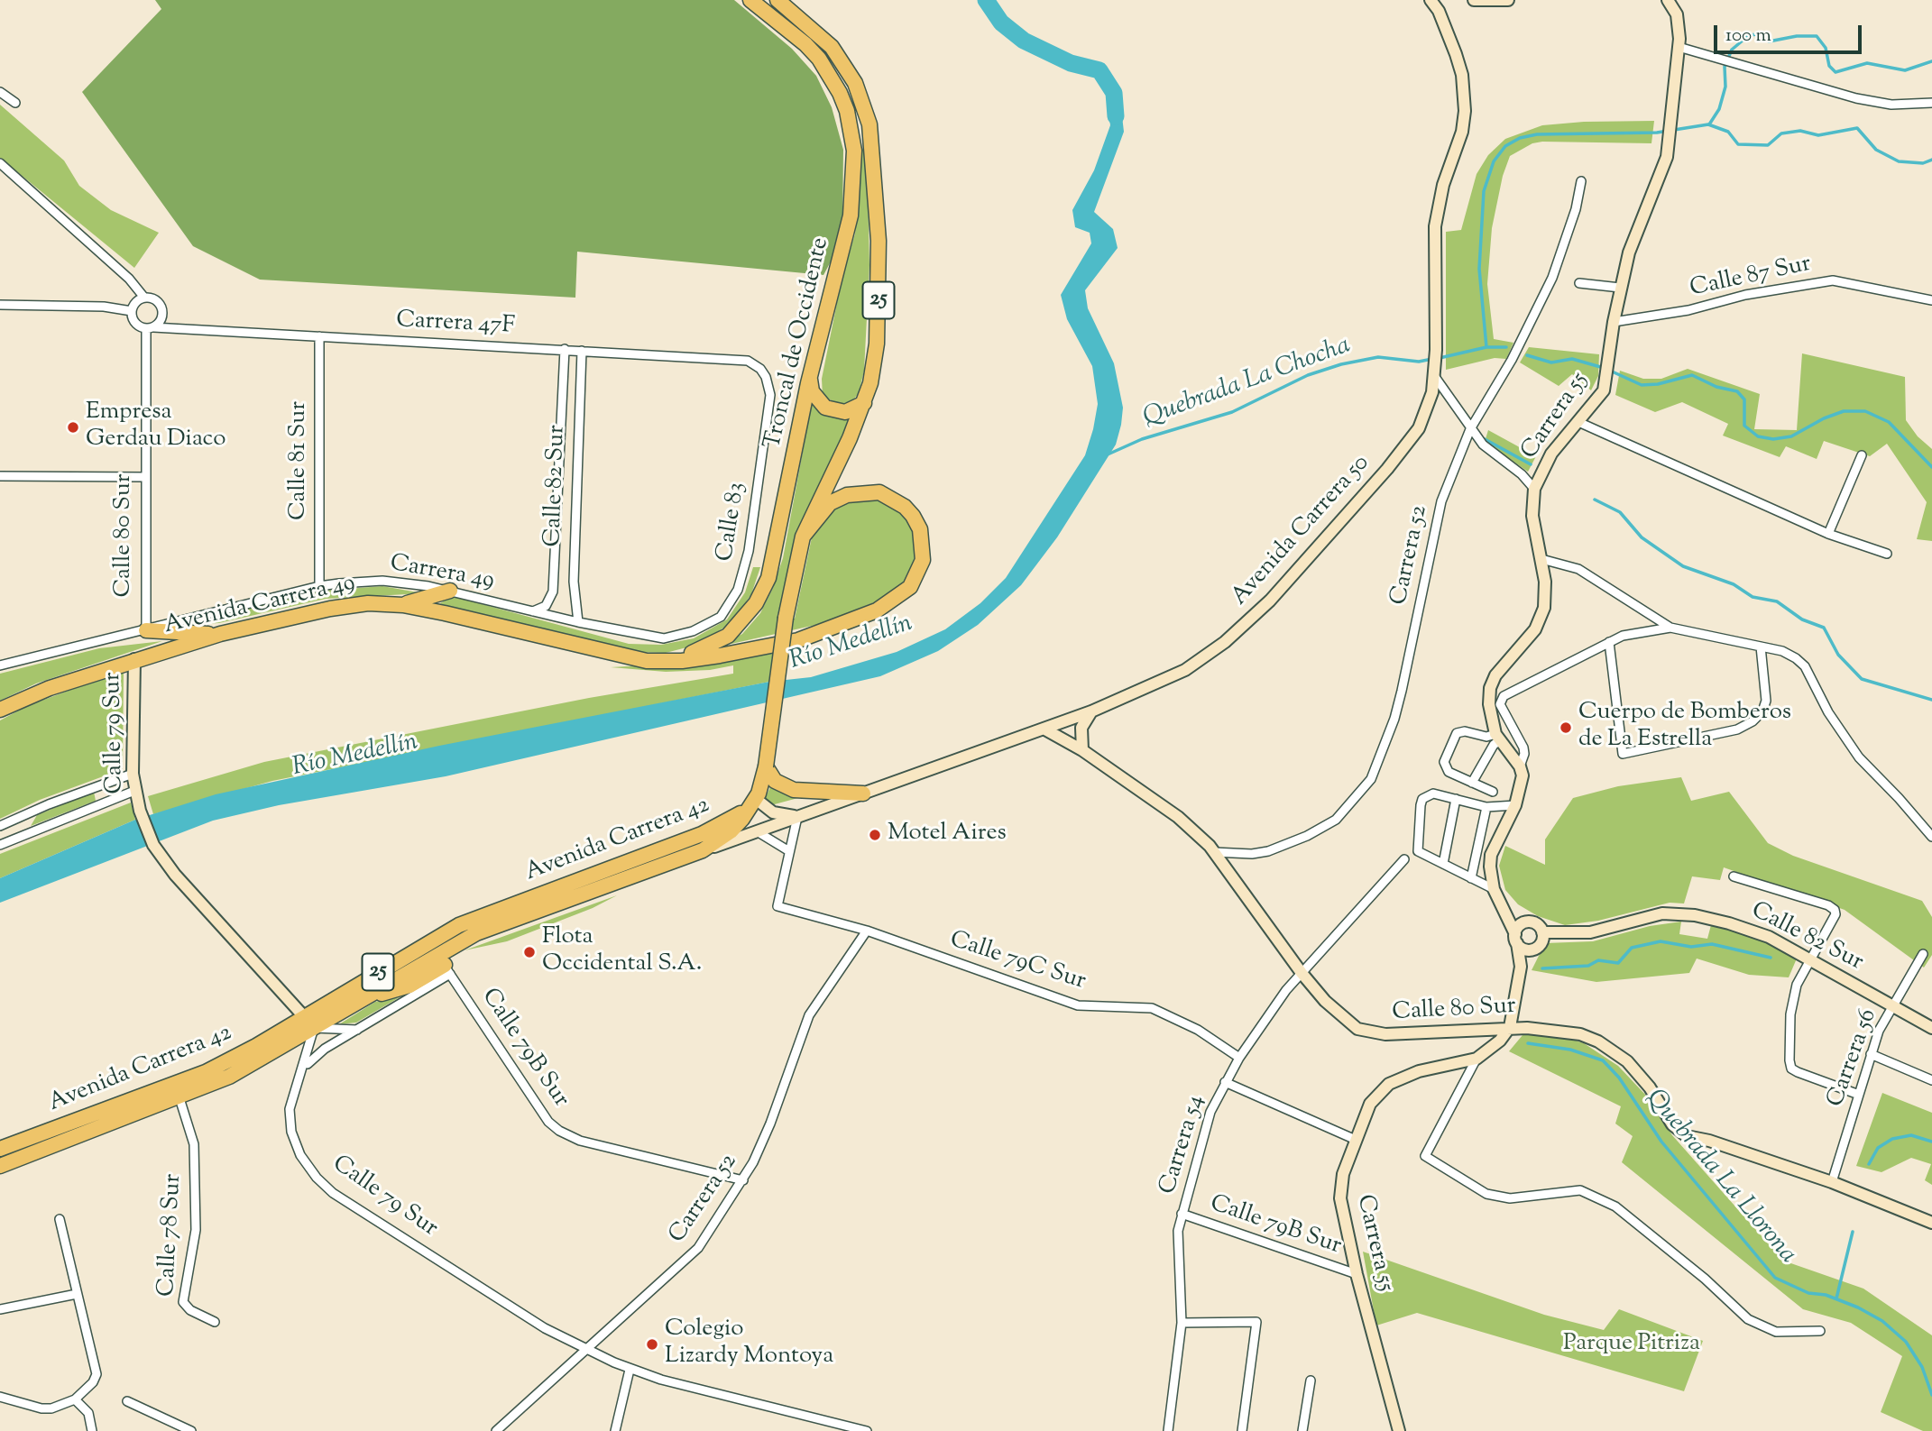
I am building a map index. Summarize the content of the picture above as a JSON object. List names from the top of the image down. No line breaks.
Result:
{"streets":{"highway":["25","Troncal de Occidente","Avenida Carrera 49","Avenida Carrera 42"],"street":["Calle 87 Sur","Carrera 47F","Carrera 55","Calle 81 Sur","Calle 82 Sur","Calle 83","Avenida Carrera 50","Calle 80 Sur","Carrera 52","Carrera 49","Calle 79 Sur","Calle 79C Sur","Calle 79B Sur","Carrera 56","Carrera 54","Calle 78 Sur"]},"crossings":[["Calle 87 Sur","Carrera 55"],["25","Avenida Carrera 42"],["Carrera 47F","Calle 81 Sur"],["Carrera 47F","Calle 82 Sur"],["Carrera 47F","Calle 83"],["Carrera 47F","Calle 80 Sur"],["Troncal de Occidente","Avenida Carrera 49"],["Carrera 55","Calle 80 Sur"],["Carrera 55","Calle 79B Sur"],["Calle 81 Sur","Carrera 49"],["Calle 82 Sur","Carrera 49"],["Calle 82 Sur","Carrera 56"],["Calle 83","Carrera 49"],["Avenida Carrera 50","Calle 80 Sur"],["Avenida Carrera 50","Avenida Carrera 42"],["Calle 80 Sur","Carrera 52"],["Calle 80 Sur","Carrera 49"],["Calle 80 Sur","Carrera 56"],["Calle 80 Sur","Carrera 54"],["Carrera 52","Calle 79 Sur"],["Carrera 52","Calle 79C Sur"],["Carrera 52","Calle 79B Sur"],["Avenida Carrera 49","Calle 79 Sur"],["Calle 79 Sur","Avenida Carrera 42"],["Avenida Carrera 42","Calle 79B Sur"],["Avenida Carrera 42","Calle 78 Sur"],["Calle 79C Sur","Carrera 54"],["Calle 79B Sur","Carrera 54"]],"water":["Quebrada La Chocha","Río Medellín","Quebrada La Llorona"],"parks":["Parque Pitriza"],"places":["Empresa Gerdau Diaco","Cuerpo de Bomberos de La Estrella","Motel Aires","Flota Occidental S.A.","Colegio Lizardy Montoya"],"scale_bar":"100 m"}
